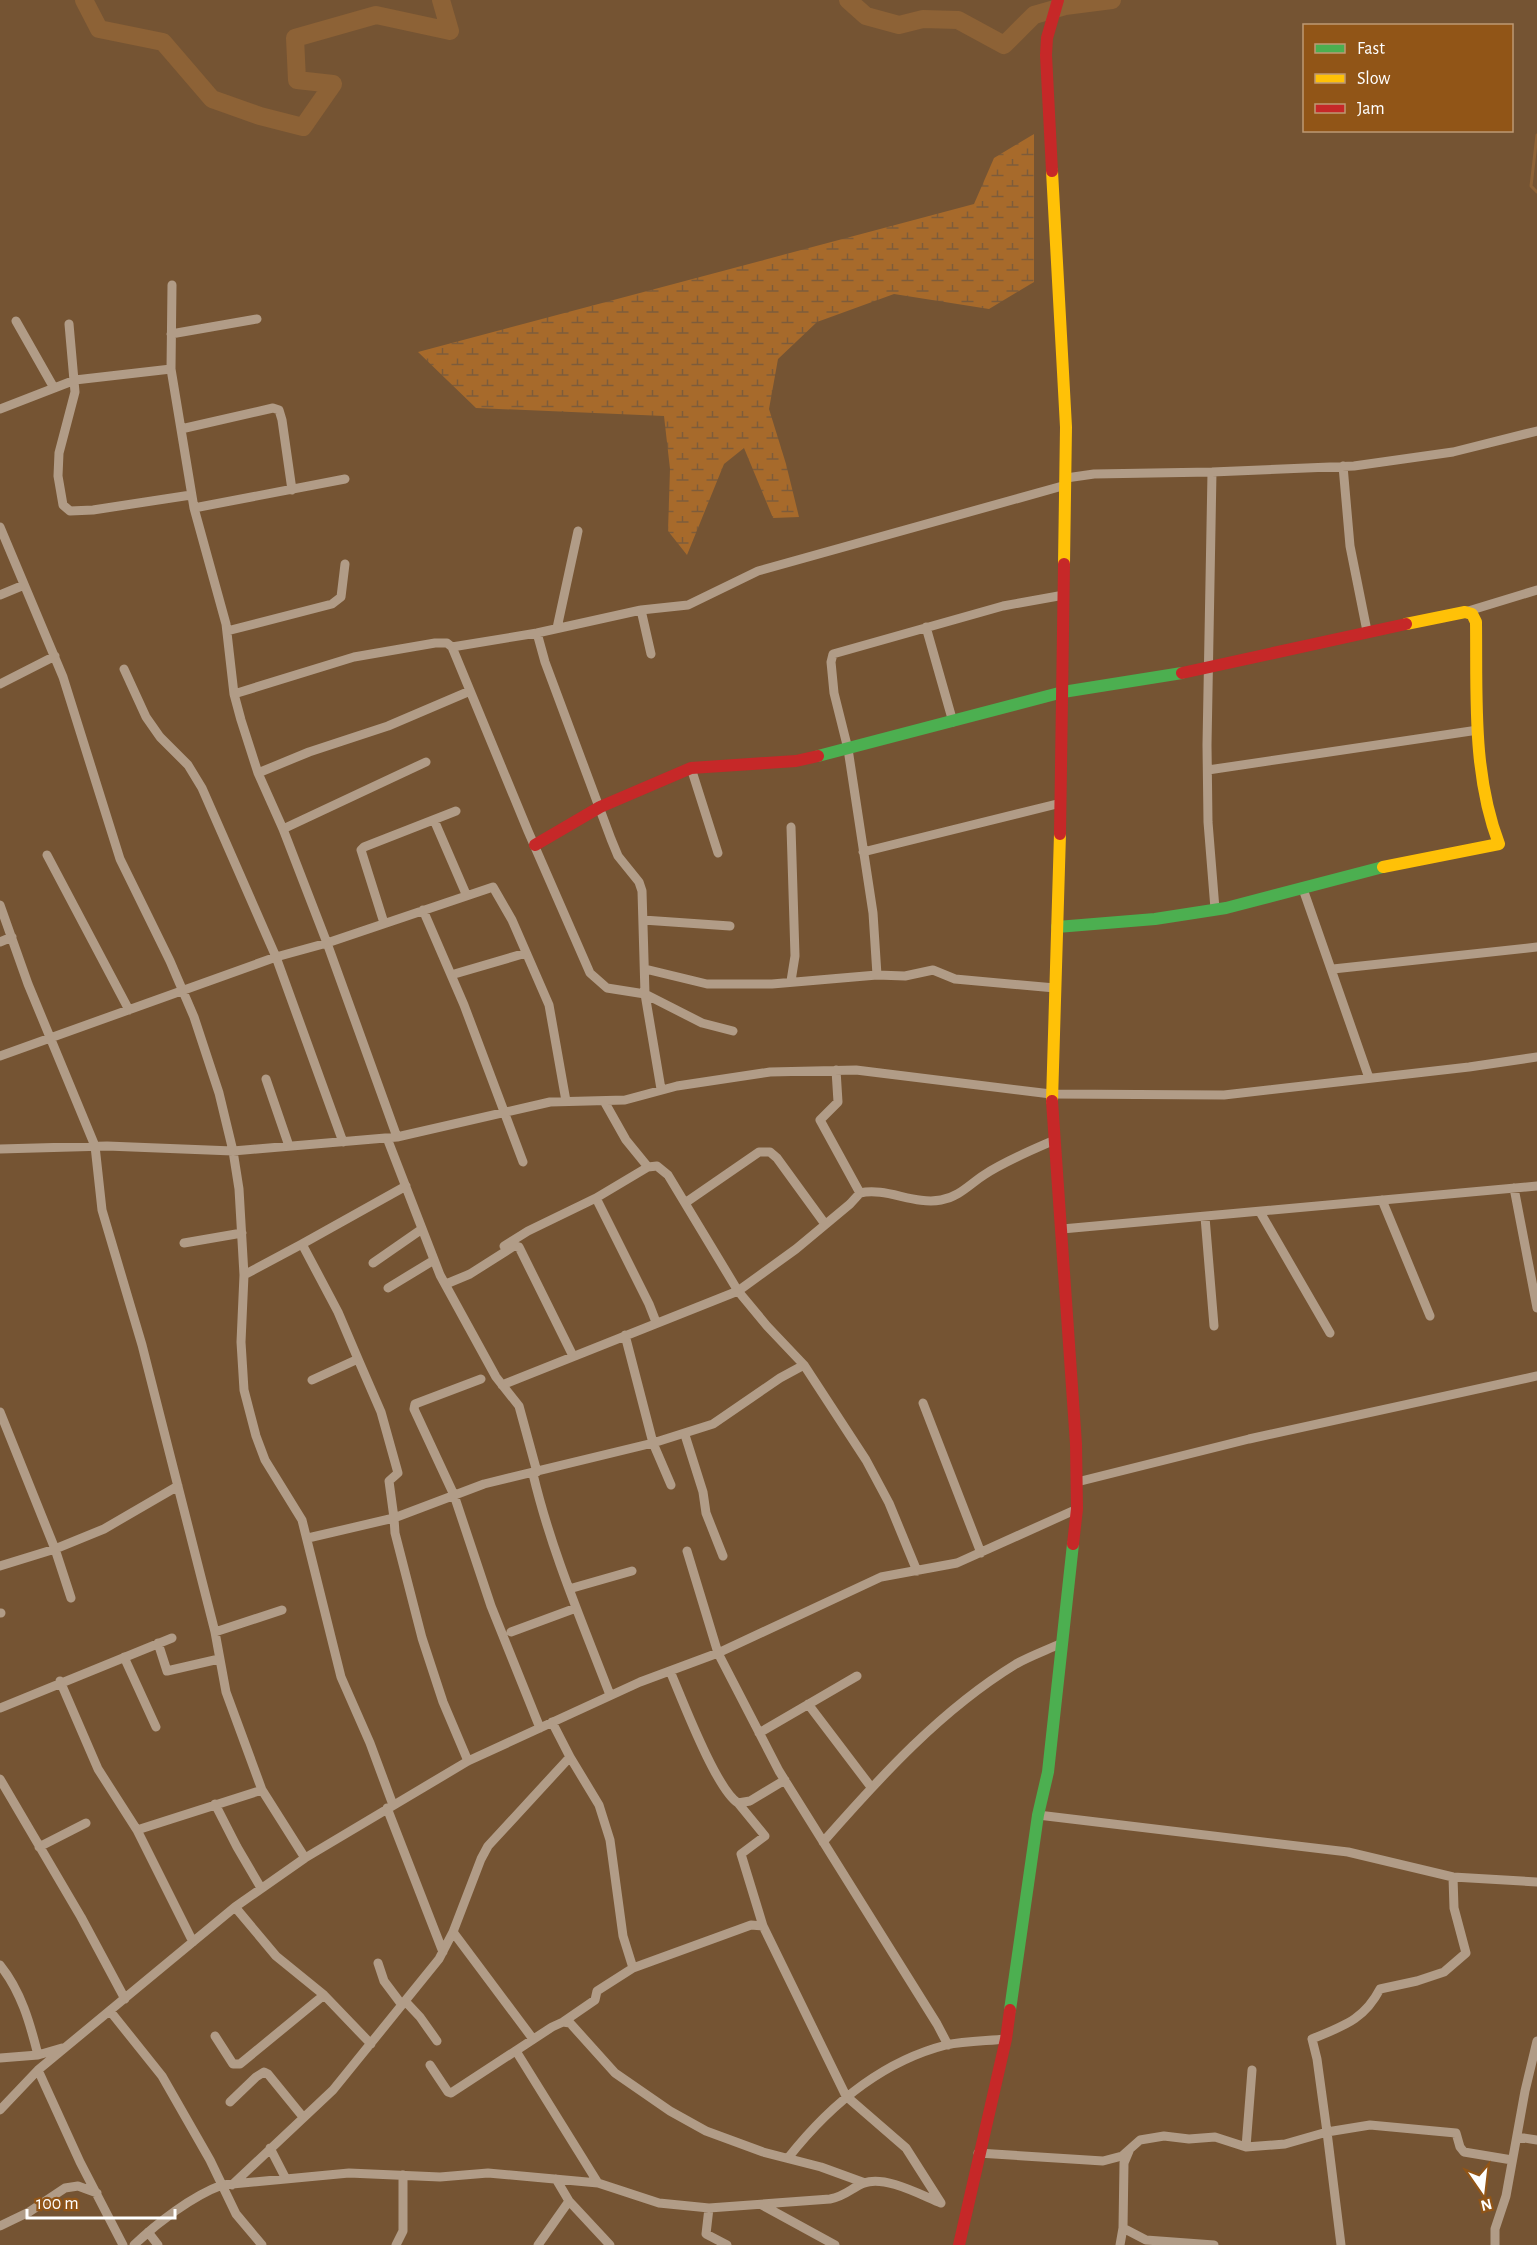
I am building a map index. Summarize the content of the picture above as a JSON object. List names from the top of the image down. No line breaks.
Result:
{"legend":["Fast","Slow","Jam"],"scale_bar":"100 m","north":"bottom"}
